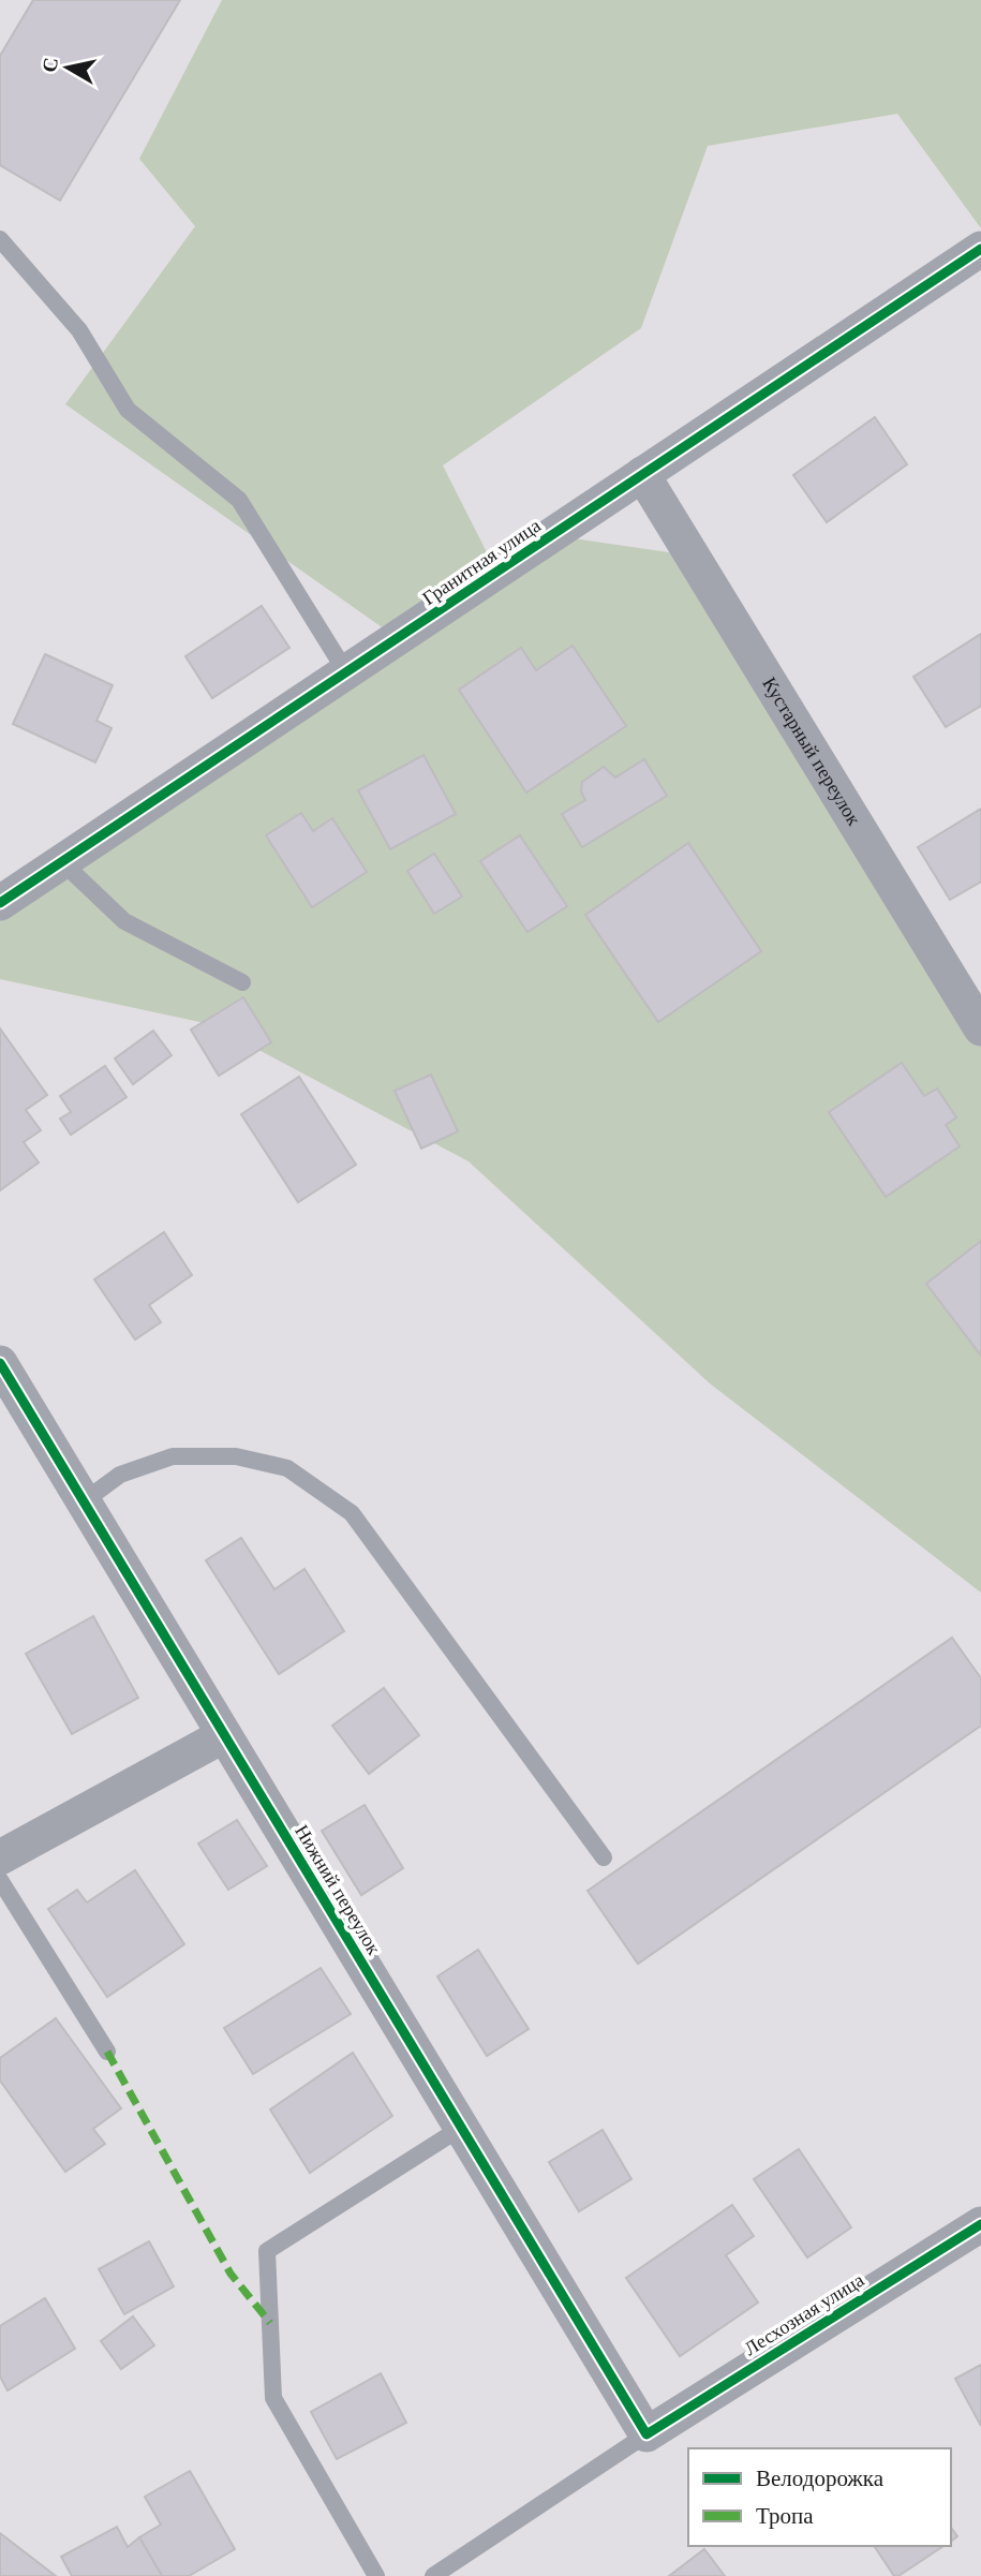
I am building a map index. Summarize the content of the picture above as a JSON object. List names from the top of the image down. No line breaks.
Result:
{"streets":{"street":["Гранитная улица","Кустарный переулок","Нижний переулок","Лесхозная улица"]},"crossings":[["Гранитная улица","Кустарный переулок"],["Нижний переулок","Лесхозная улица"]],"legend":["Велодорожка","Тропа"],"north":"left"}
